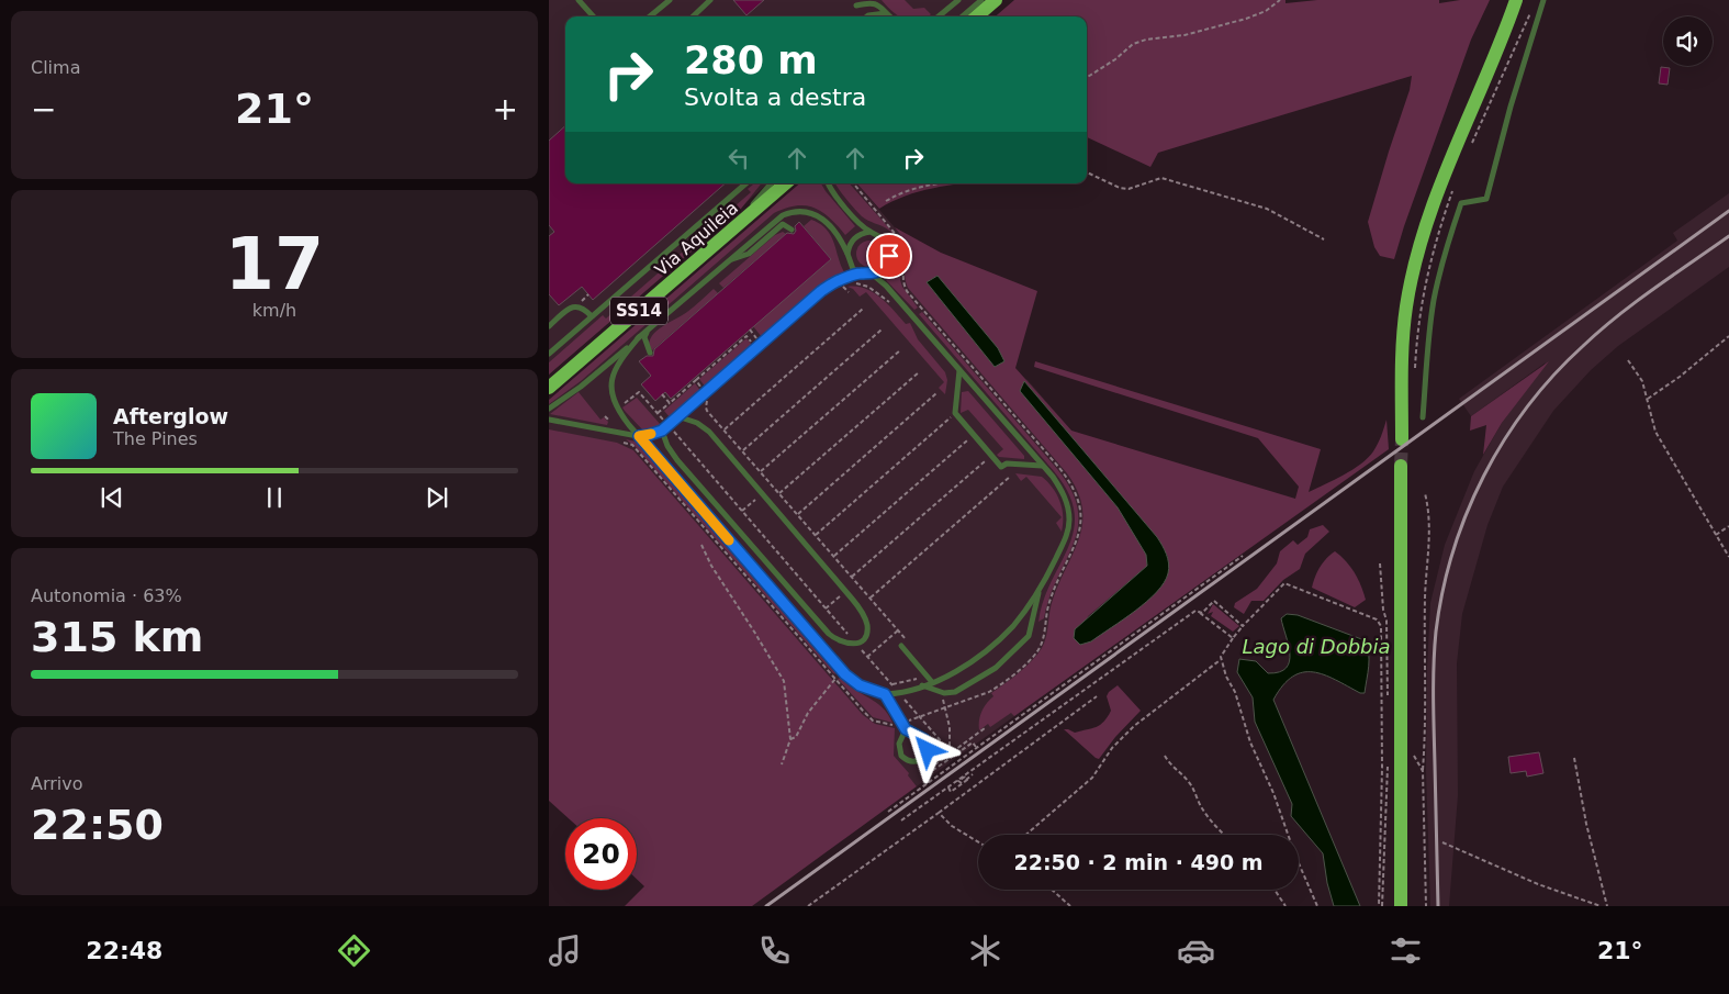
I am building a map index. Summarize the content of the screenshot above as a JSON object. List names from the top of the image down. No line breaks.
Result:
{"streets":{"main road":["Via Aquileia","SS14"]},"water":["Lago di Dobbia"],"page":{"tile":["Clima",["17","km/h"],["Autonomia · 63%","315 km"],["Arrivo","22:50"]],"turn":["280 m","Svolta a destra"],"heat":["−","21°","+"],"song":["Afterglow","The Pines"],"limit":"20","trip":"22:50 · 2 min · 490 m","tabs":["22:48","21°"]}}
